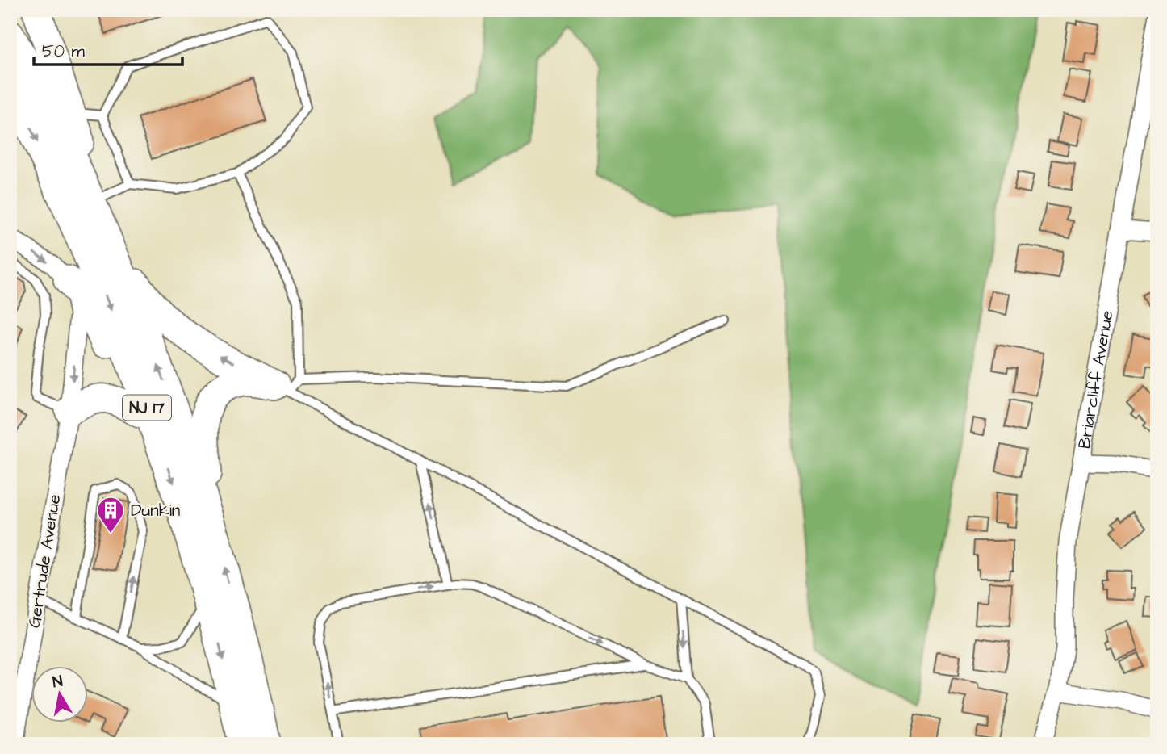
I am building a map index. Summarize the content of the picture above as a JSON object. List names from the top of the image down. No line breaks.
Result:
{"streets":{"highway":["NJ 17"],"street":["Briarcliff Avenue","Gertrude Avenue"]},"places":{"building":["Dunkin"]},"scale_bar":"50 m","north":"top"}
